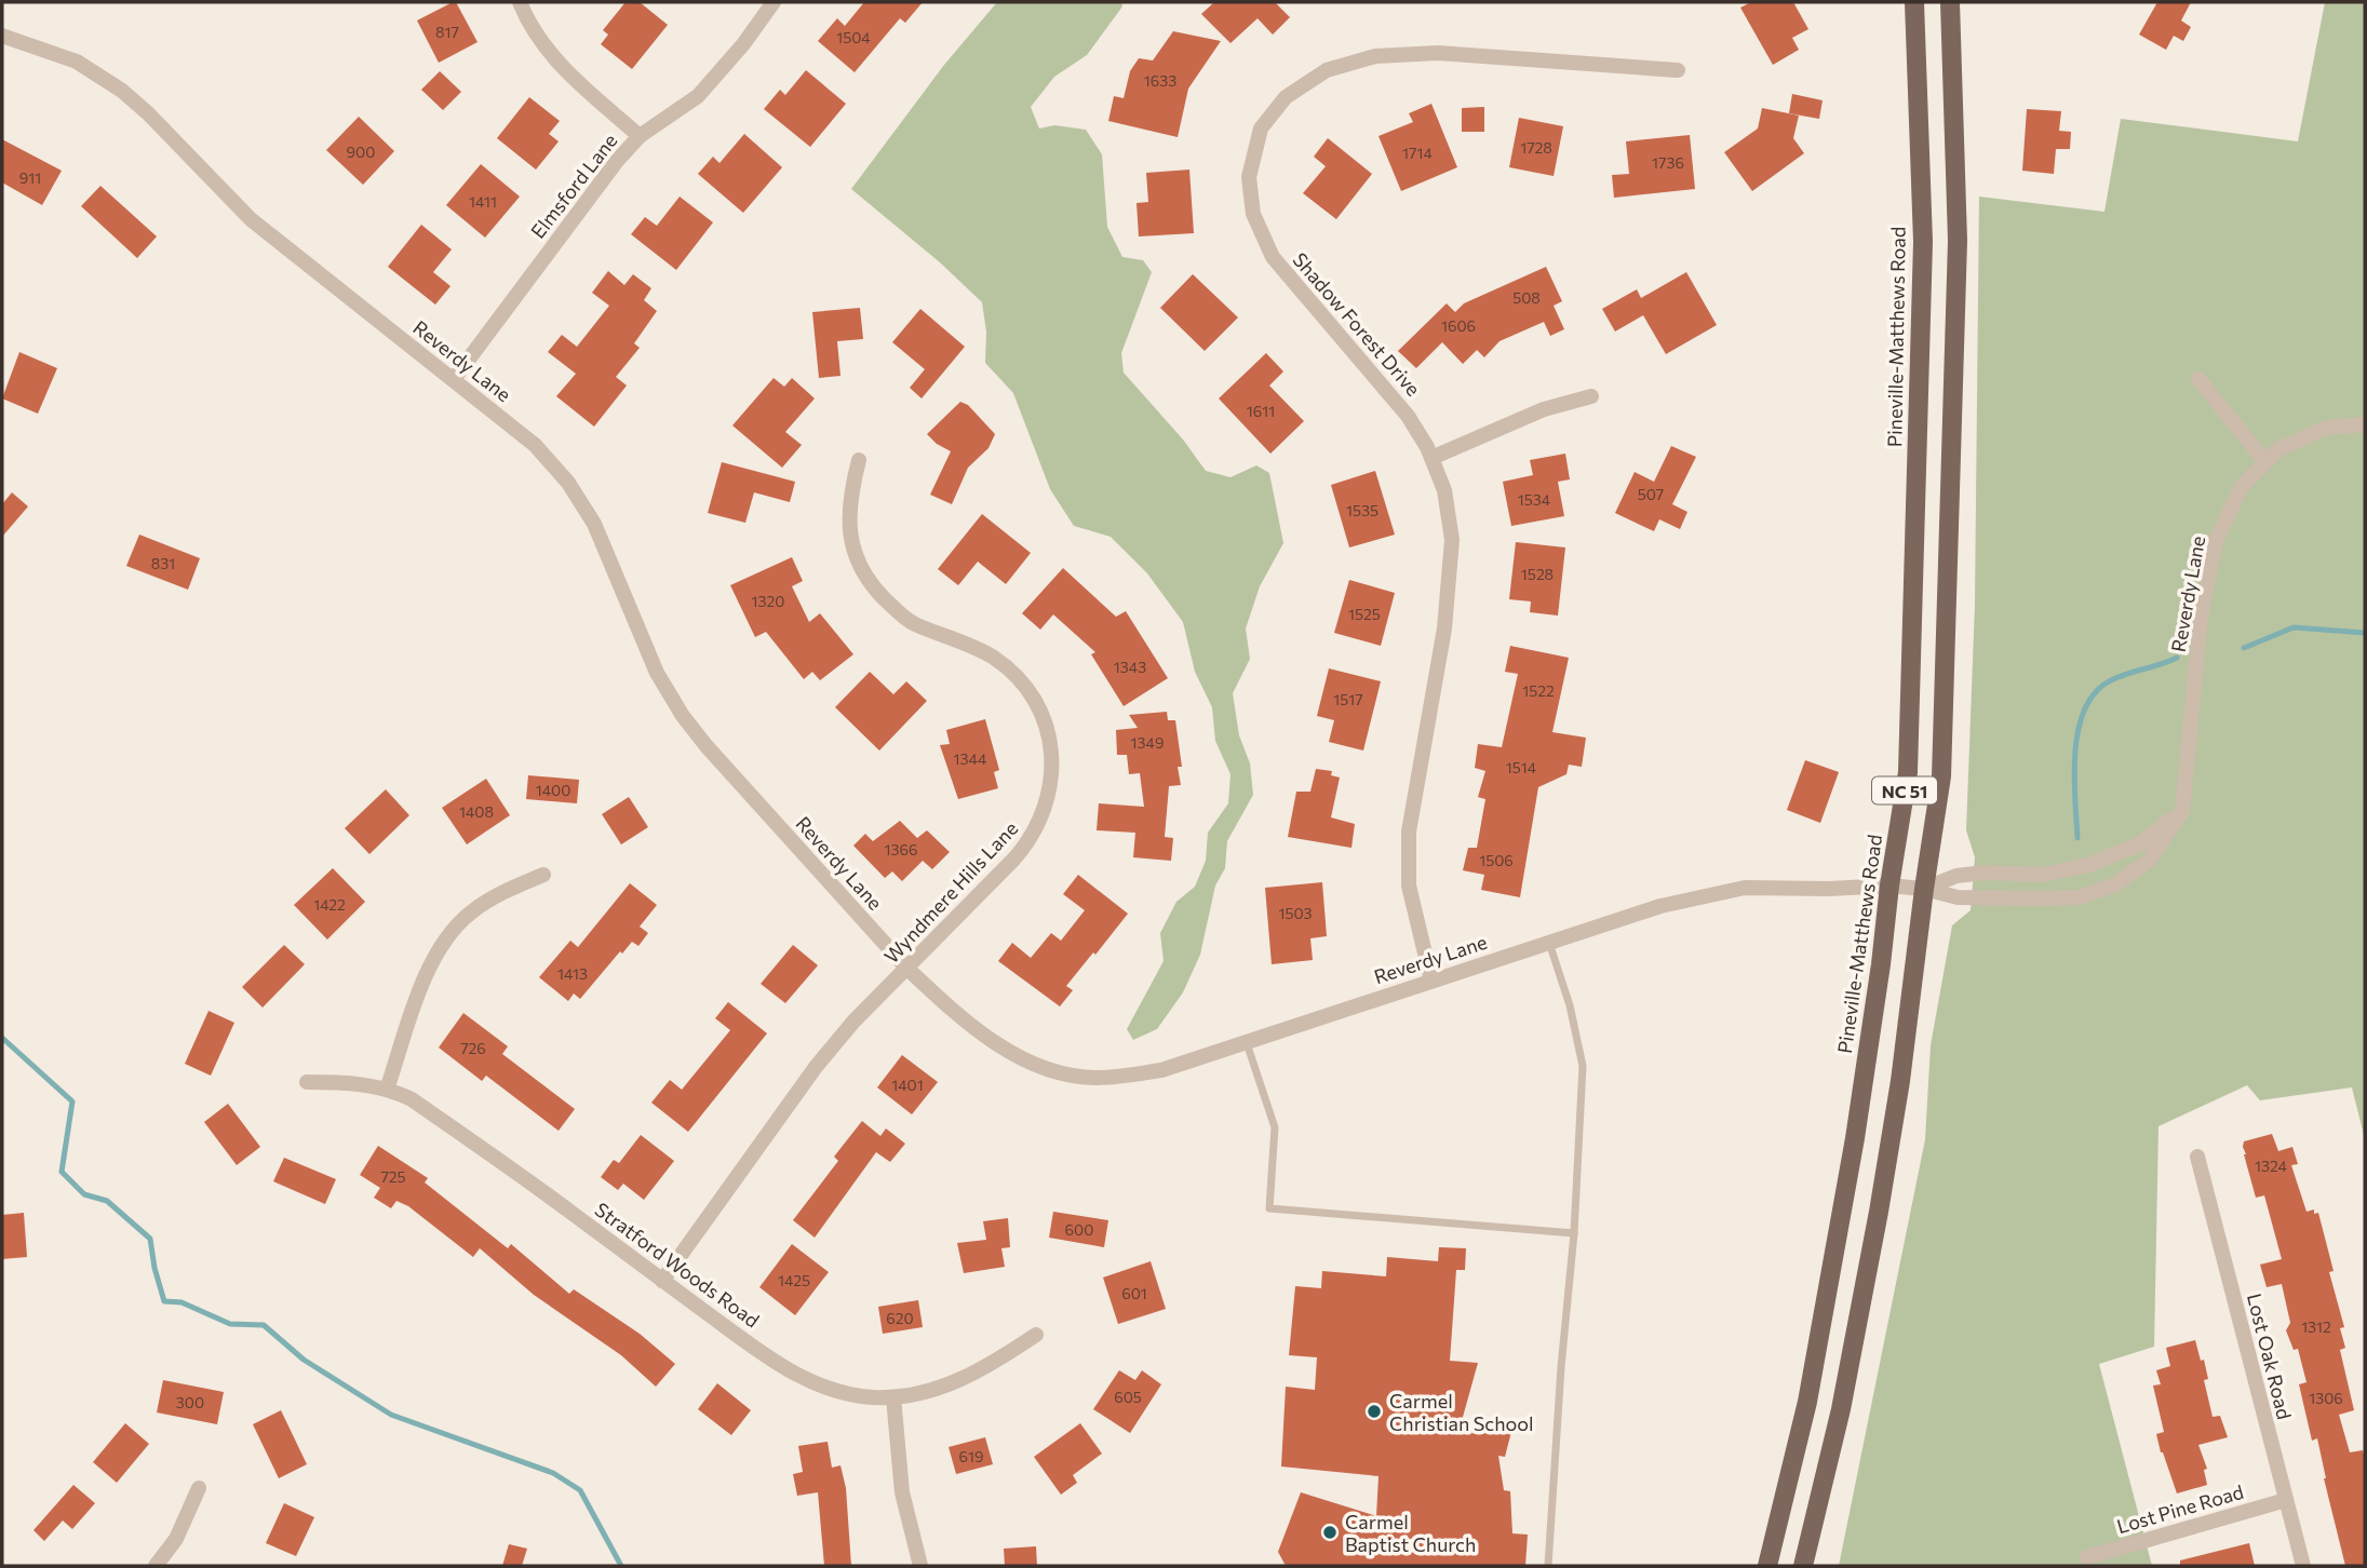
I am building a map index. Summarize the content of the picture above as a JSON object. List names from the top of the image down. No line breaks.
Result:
{"streets":{"main road":["Pineville-Matthews Road","NC 51"],"street":["Elmsford Lane","Shadow Forest Drive","Reverdy Lane","Wyndmere Hills Lane","Stratford Woods Road","Lost Oak Road","Lost Pine Road"]},"crossings":[["Elmsford Lane","Reverdy Lane"],["Shadow Forest Drive","Reverdy Lane"],["Pineville-Matthews Road","Reverdy Lane"],["Reverdy Lane","NC 51"],["Reverdy Lane","Wyndmere Hills Lane"],["Wyndmere Hills Lane","Stratford Woods Road"],["Lost Oak Road","Lost Pine Road"]],"places":["Carmel Christian School","Carmel Baptist Church"],"house_numbers":["817","1504","1633","1728","900","1714","1736","911","1411","508","1606","1611","507","1534","1535","831","1528","1320","1525","1343","1522","1517","1349","1344","1514","1400","1408","1366","1506","1422","1503","1413","726","1401","1324","725","600","1425","601","620","1312","605","1306","300","619"]}
